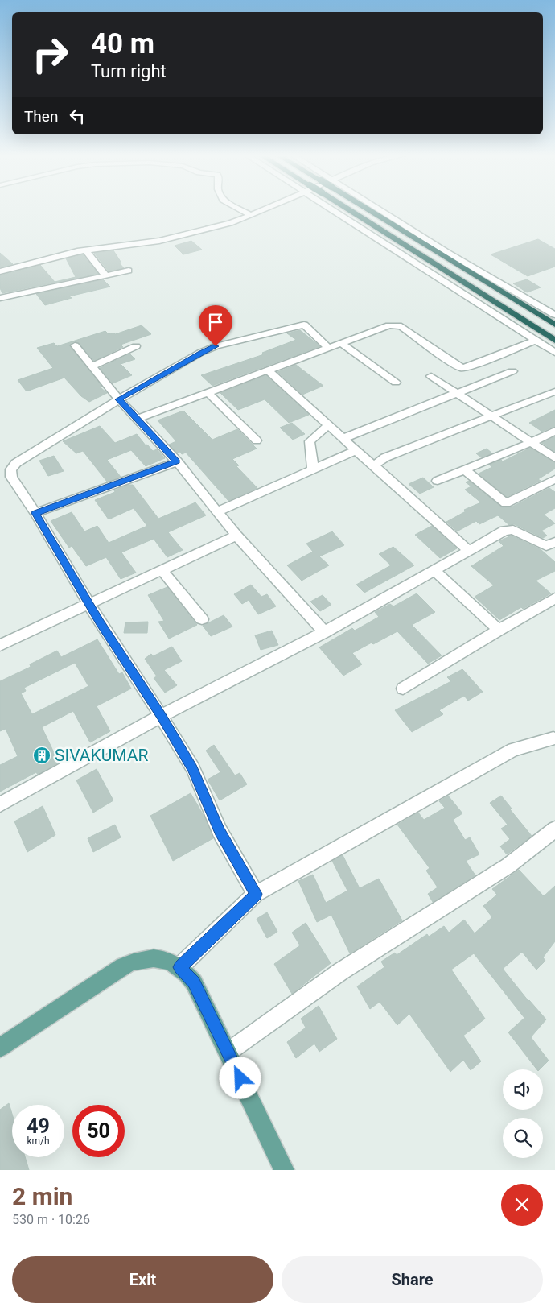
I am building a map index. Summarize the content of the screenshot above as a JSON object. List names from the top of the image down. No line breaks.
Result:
{"places":{"building":["SIVAKUMAR"]},"page":{"turn":["40 m","Turn right"],"then":"Then","speed":"49 km/h","limit":"50","heading":["2 min","530 m · 10:26"],"buttons":["Exit","Share"]}}
